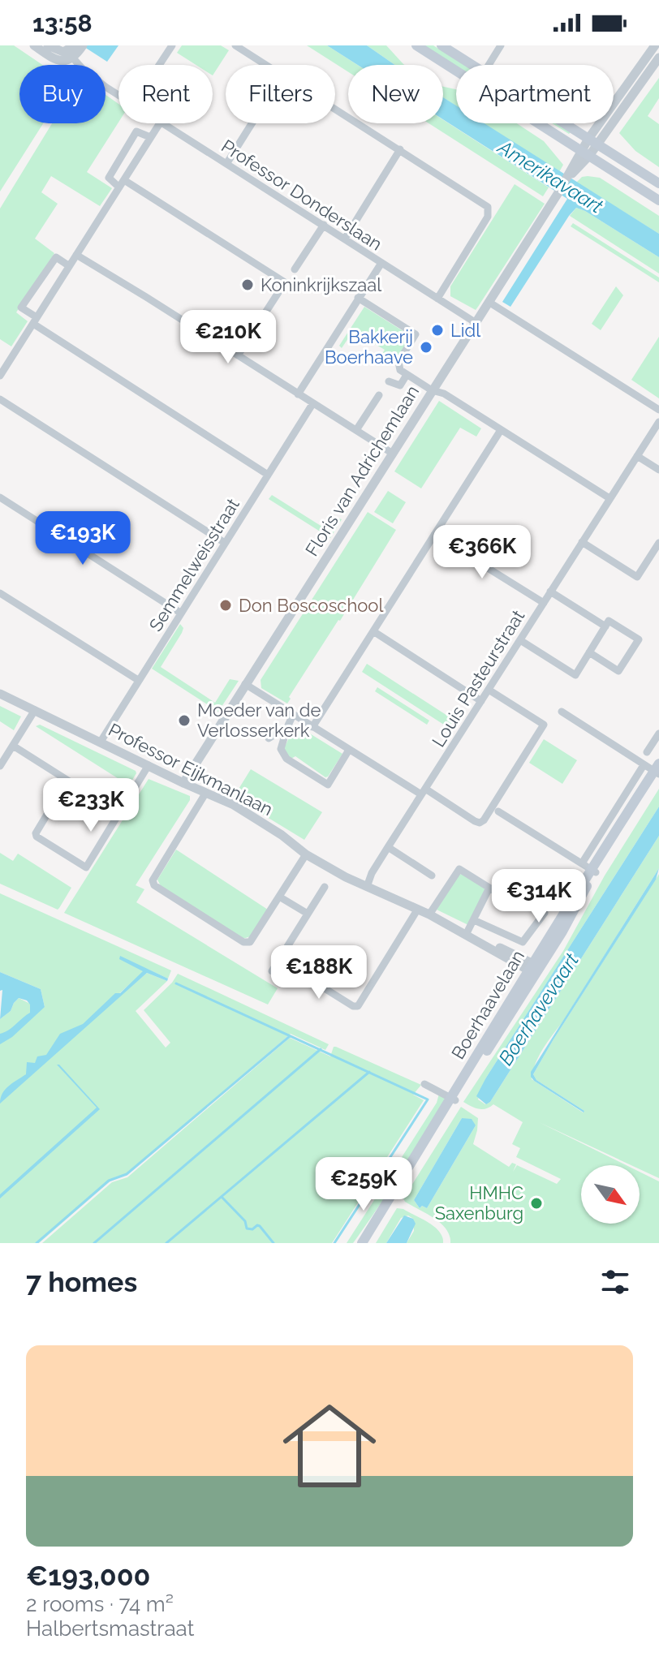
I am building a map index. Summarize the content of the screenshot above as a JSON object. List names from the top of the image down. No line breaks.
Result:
{"streets":{"main road":["Boerhaavelaan"],"street":["Professor Donderslaan","Floris van Adrichemlaan","Semmelweisstraat","Louis Pasteurstraat","Professor Eijkmanlaan"]},"crossings":[["Professor Donderslaan","Floris van Adrichemlaan"],["Floris van Adrichemlaan","Professor Eijkmanlaan"],["Semmelweisstraat","Professor Eijkmanlaan"],["Louis Pasteurstraat","Professor Eijkmanlaan"],["Professor Eijkmanlaan","Boerhaavelaan"]],"water":["Amerikavaart","Boerhavevaart"],"places":["Koninkrijkszaal","Lidl","Bakkerij Boerhaave","Don Boscoschool","Moeder van de Verlosserkerk","HMHC Saxenburg"],"north":"bottom right","page":{"status":"13:58","chip":["Buy","Rent","Filters","New","Apartment"],"price":["€210K","€193K","€366K","€233K","€314K","€188K","€259K"],"heading":"7 homes","list":[{"name":"€193,000","note":"2 rooms · 74 m² · Halbertsmastraat"}]}}
